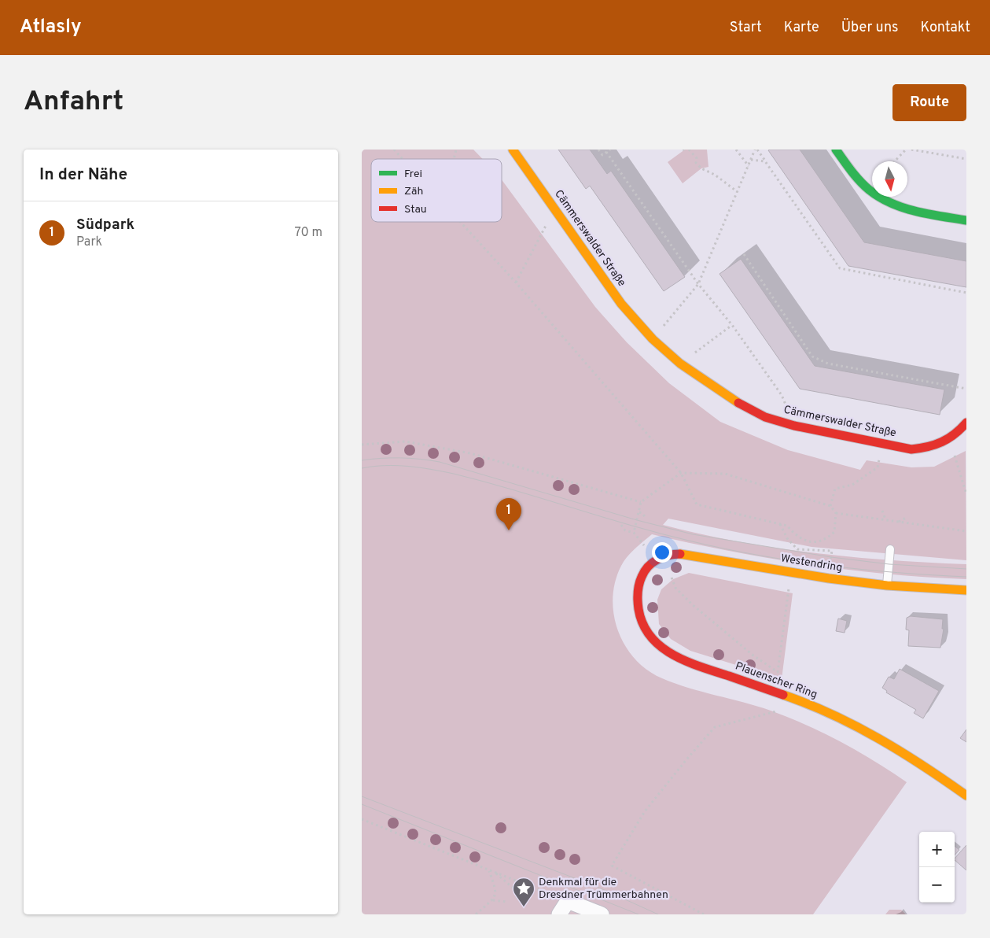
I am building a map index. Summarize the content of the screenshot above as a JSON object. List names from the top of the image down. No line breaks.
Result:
{"streets":{"street":["Cämmerswalder Straße","Westendring","Plauenscher Ring"]},"crossings":[["Westendring","Plauenscher Ring"]],"places":{"place":["Denkmal für die Dresdner Trümmerbahnen"]},"legend":["Frei","Zäh","Stau"],"north":"bottom","page":{"header":"Atlasly","nav":["Start","Karte","Über uns","Kontakt"],"buttons":"Route","title":"Anfahrt","heading":"In der Nähe","list":[{"mark":"1","name":"Südpark","note":"Park","value":"70 m"}],"pins":"1","map_buttons":["+","−"]}}
